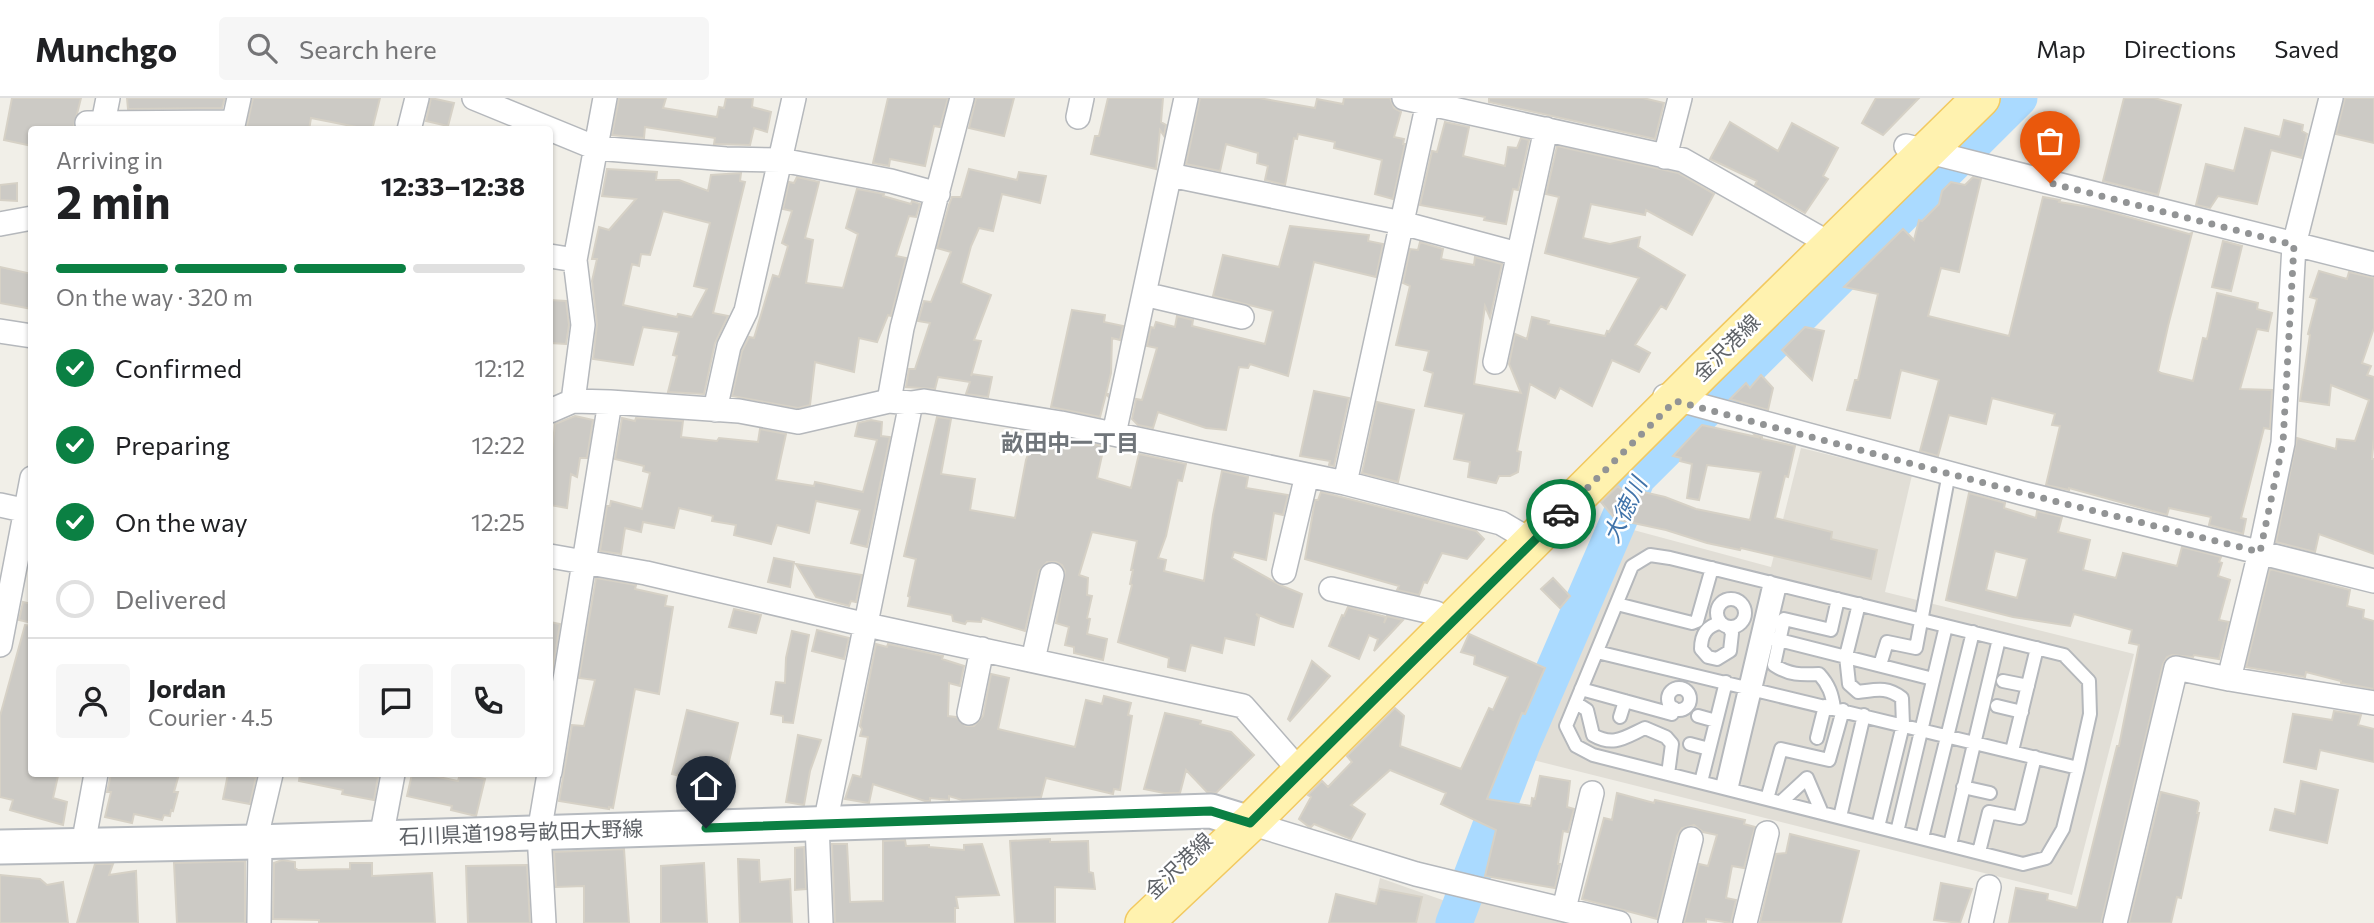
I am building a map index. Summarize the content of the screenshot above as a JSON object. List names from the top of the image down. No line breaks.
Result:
{"streets":{"main road":["金沢港線","石川県道198号畝田大野線"]},"crossings":[["金沢港線","石川県道198号畝田大野線"]],"districts":["畝田中一丁目"],"water":["大徳川"],"page":{"header":"Munchgo","search":"Search here","nav":["Map","Directions","Saved"],"heading":["2 min","Arriving in","12:33–12:38"],"panel":["Jordan","Courier · 4.5"],"bar":"On the way · 320 m","list":[["Confirmed","12:12"],["Preparing","12:22"],["On the way","12:25"],"Delivered"]}}
